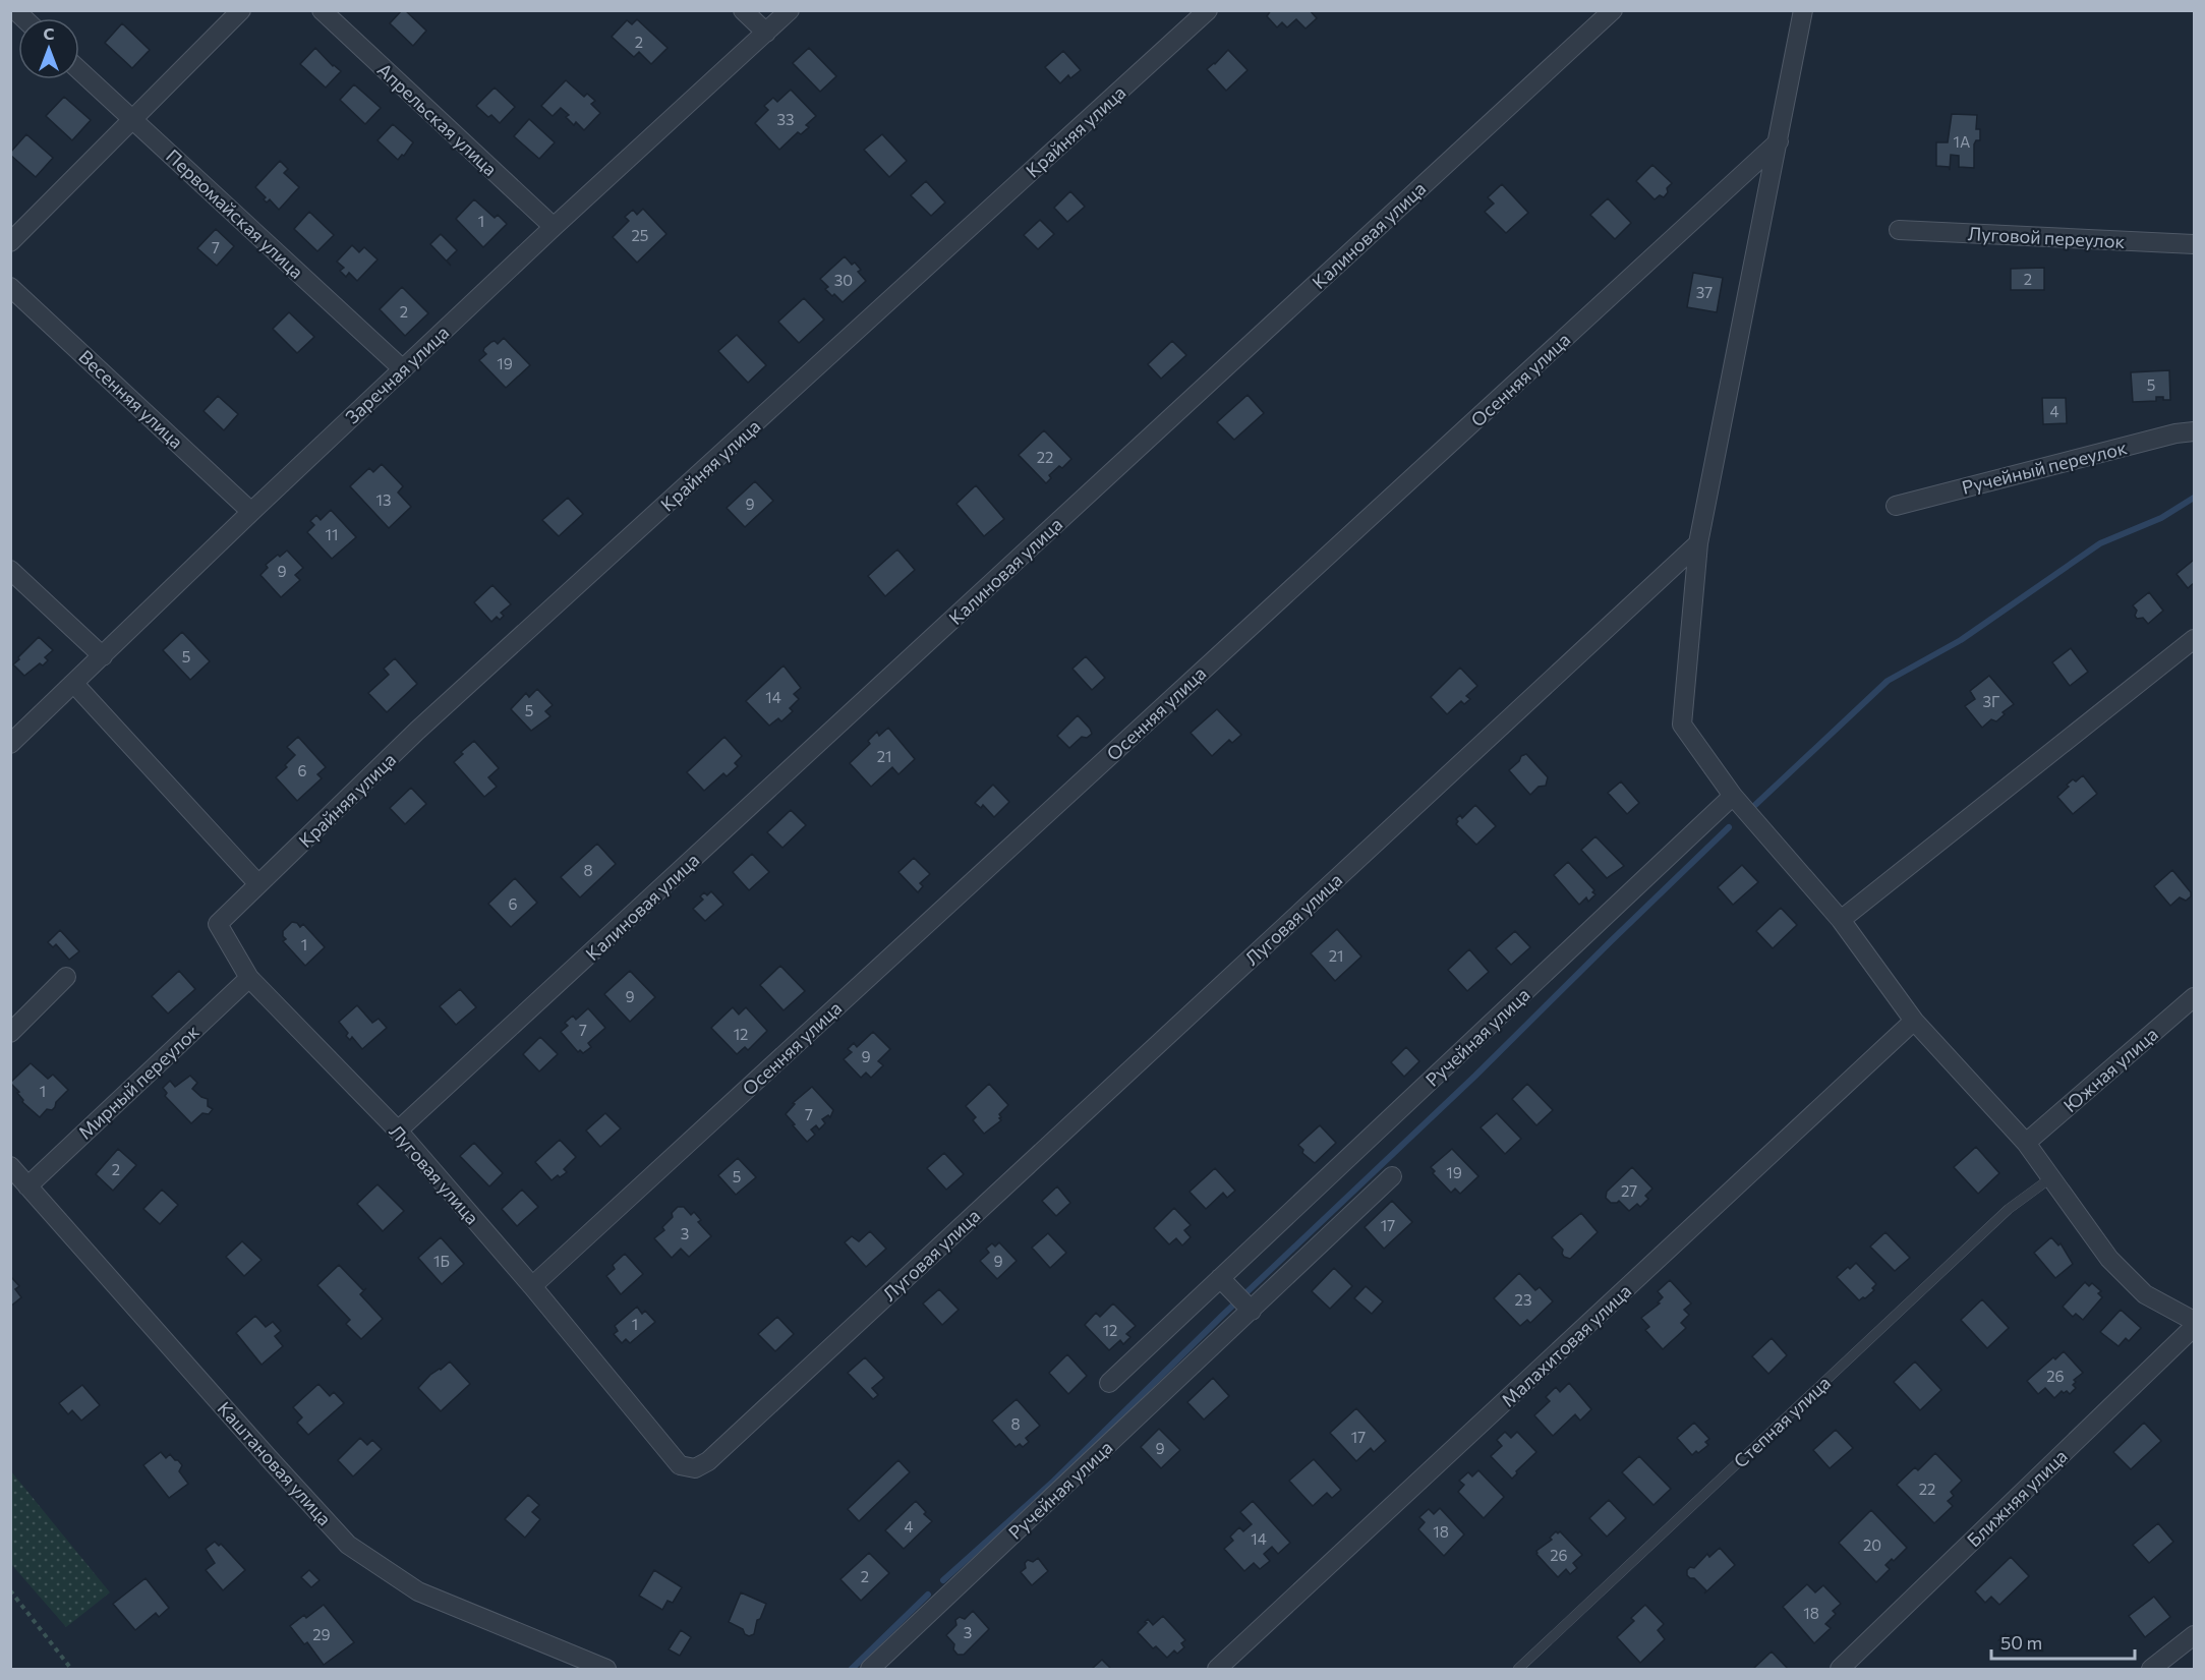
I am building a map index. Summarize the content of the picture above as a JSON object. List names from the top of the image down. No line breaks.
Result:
{"streets":{"street":["Апрельская улица","Крайняя улица","Первомайская улица","Калиновая улица","Луговой переулок","Заречная улица","Осенняя улица","Весенняя улица","Ручейный переулок","Луговая улица","Ручейная улица","Южная улица","Мирный переулок","Малахитовая улица","Каштановая улица","Ближняя улица"],"lane":["Степная улица"]},"crossings":[["Апрельская улица","Заречная улица"],["Крайняя улица","Луговая улица"],["Первомайская улица","Заречная улица"],["Калиновая улица","Луговая улица"],["Заречная улица","Весенняя улица"],["Осенняя улица","Луговая улица"],["Луговая улица","Мирный переулок"],["Мирный переулок","Каштановая улица"]],"house_numbers":["2","33","1А","1","25","7","2","30","37","2","19","5","4","22","13","9","11","9","5","14","3Г","5","21","6","8","6","1","21","9","7","12","9","1","7","2","19","5","27","17","3","1Б","9","23","1","12","26","8","17","9","22","4","18","14","20","26","2","18","3","29"],"scale_bar":"50 m","north":"top"}
